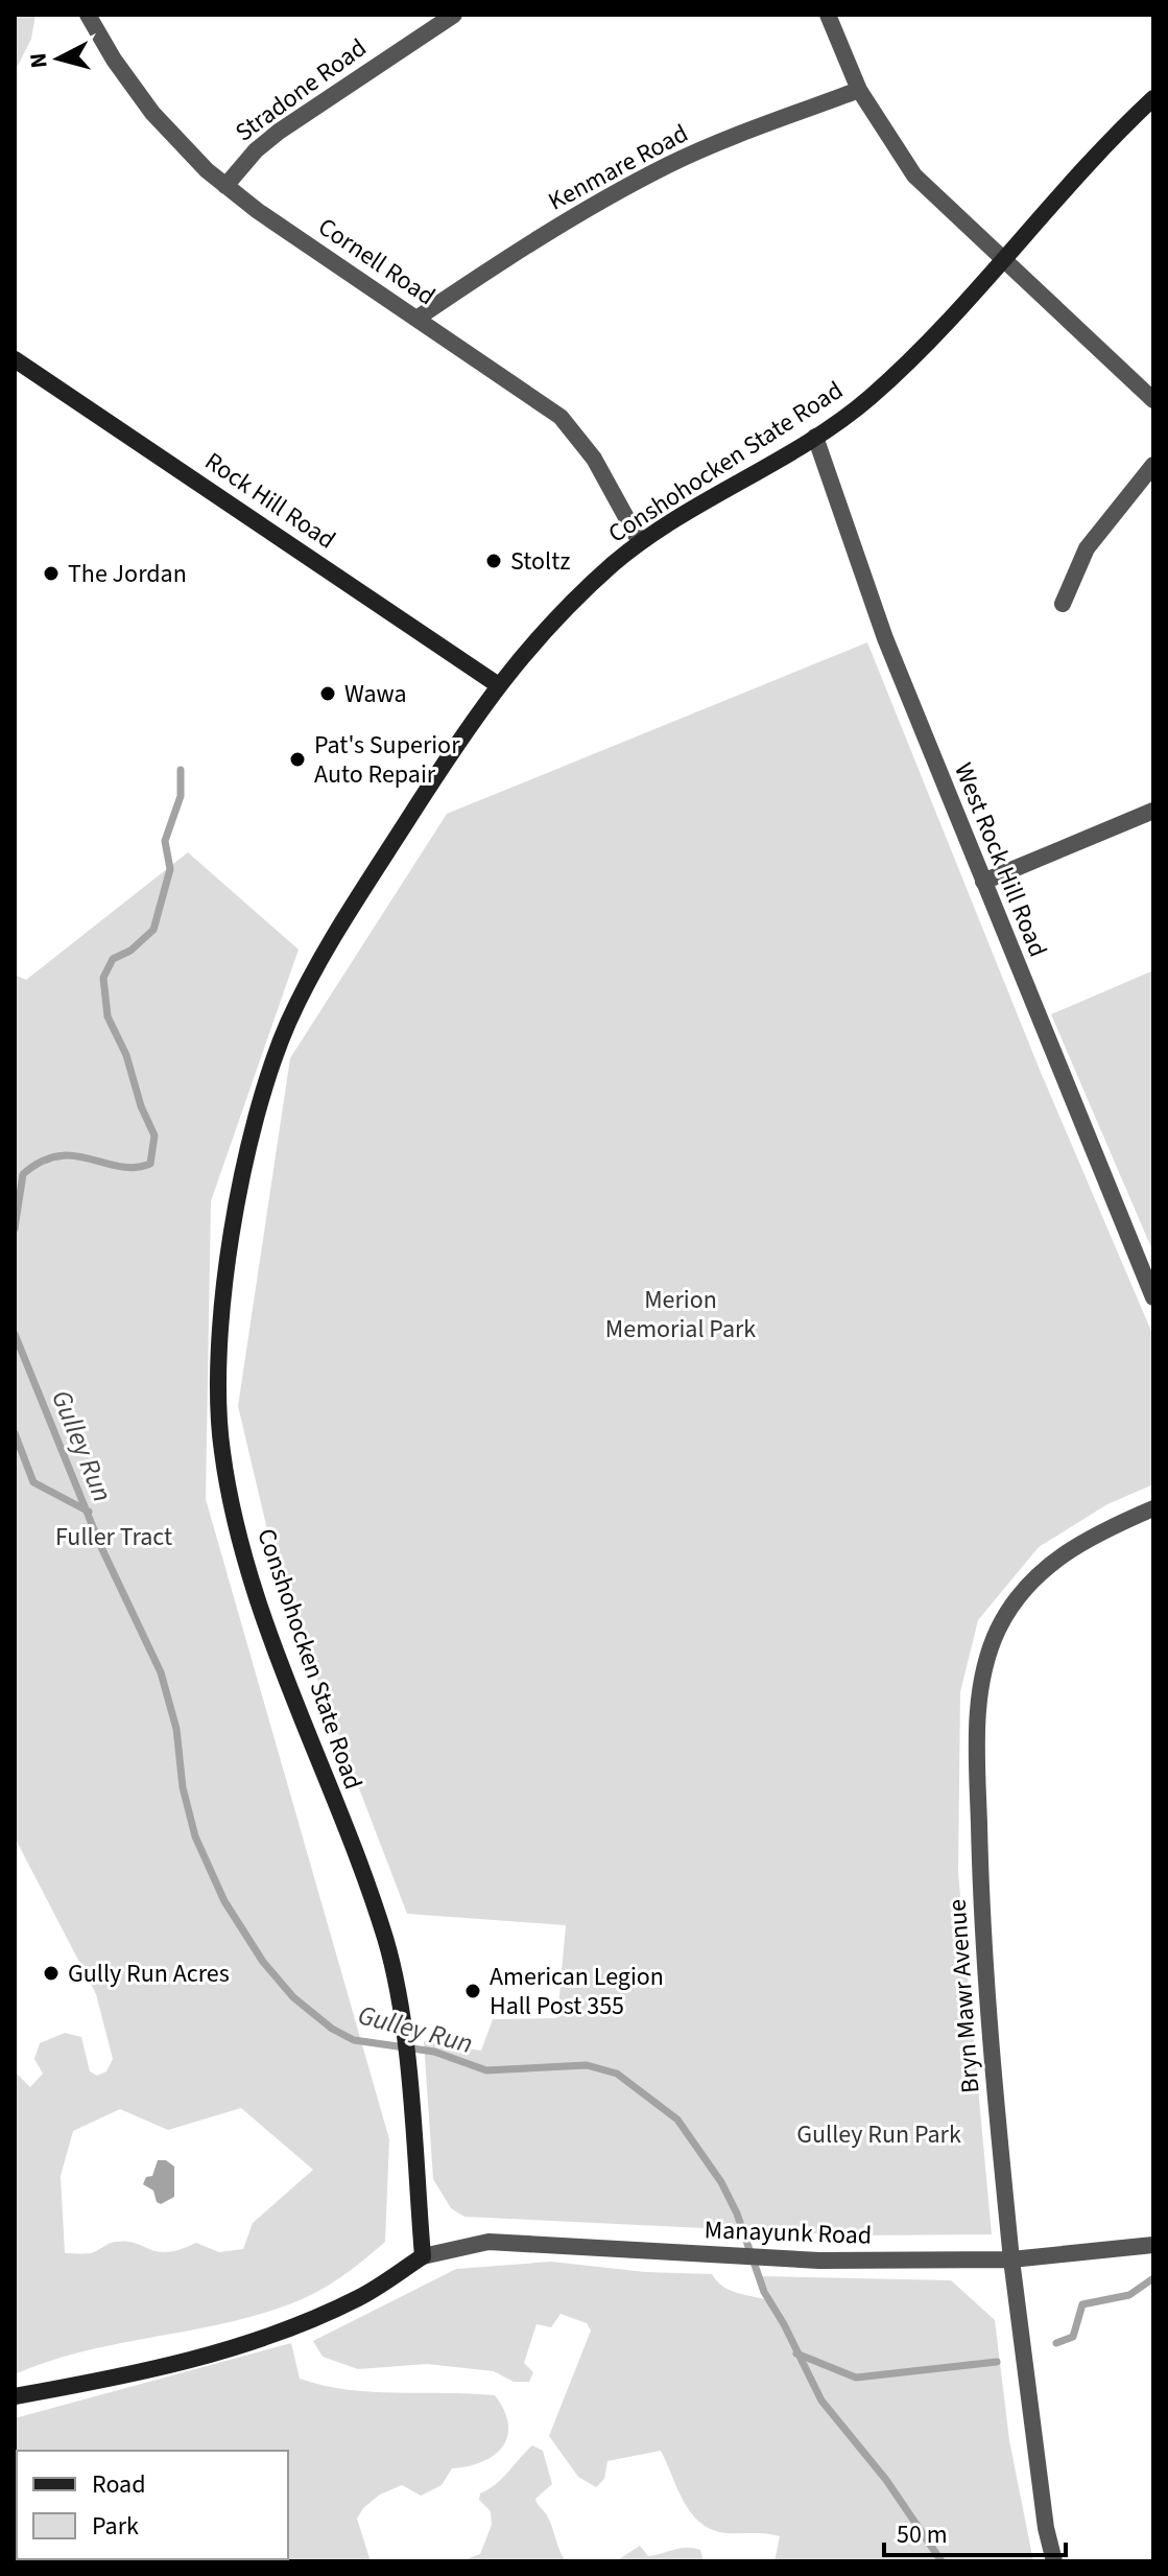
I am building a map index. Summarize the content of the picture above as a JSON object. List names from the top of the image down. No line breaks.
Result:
{"streets":{"main road":["Conshohocken State Road","Rock Hill Road"],"street":["Stradone Road","Kenmare Road","Cornell Road","West Rock Hill Road","Bryn Mawr Avenue","Manayunk Road"]},"crossings":[["Stradone Road","Cornell Road"],["Kenmare Road","Cornell Road"],["Cornell Road","Conshohocken State Road"],["Conshohocken State Road","Rock Hill Road"],["Conshohocken State Road","West Rock Hill Road"],["Conshohocken State Road","Manayunk Road"],["Bryn Mawr Avenue","Manayunk Road"]],"water":["Gulley Run"],"parks":["Merion Memorial Park","Fuller Tract","Gulley Run Park"],"places":["Stoltz","The Jordan","Wawa","Pat's Superior Auto Repair","Gully Run Acres","American Legion Hall Post 355"],"legend":["Road","Park"],"scale_bar":"50 m","north":"left"}
